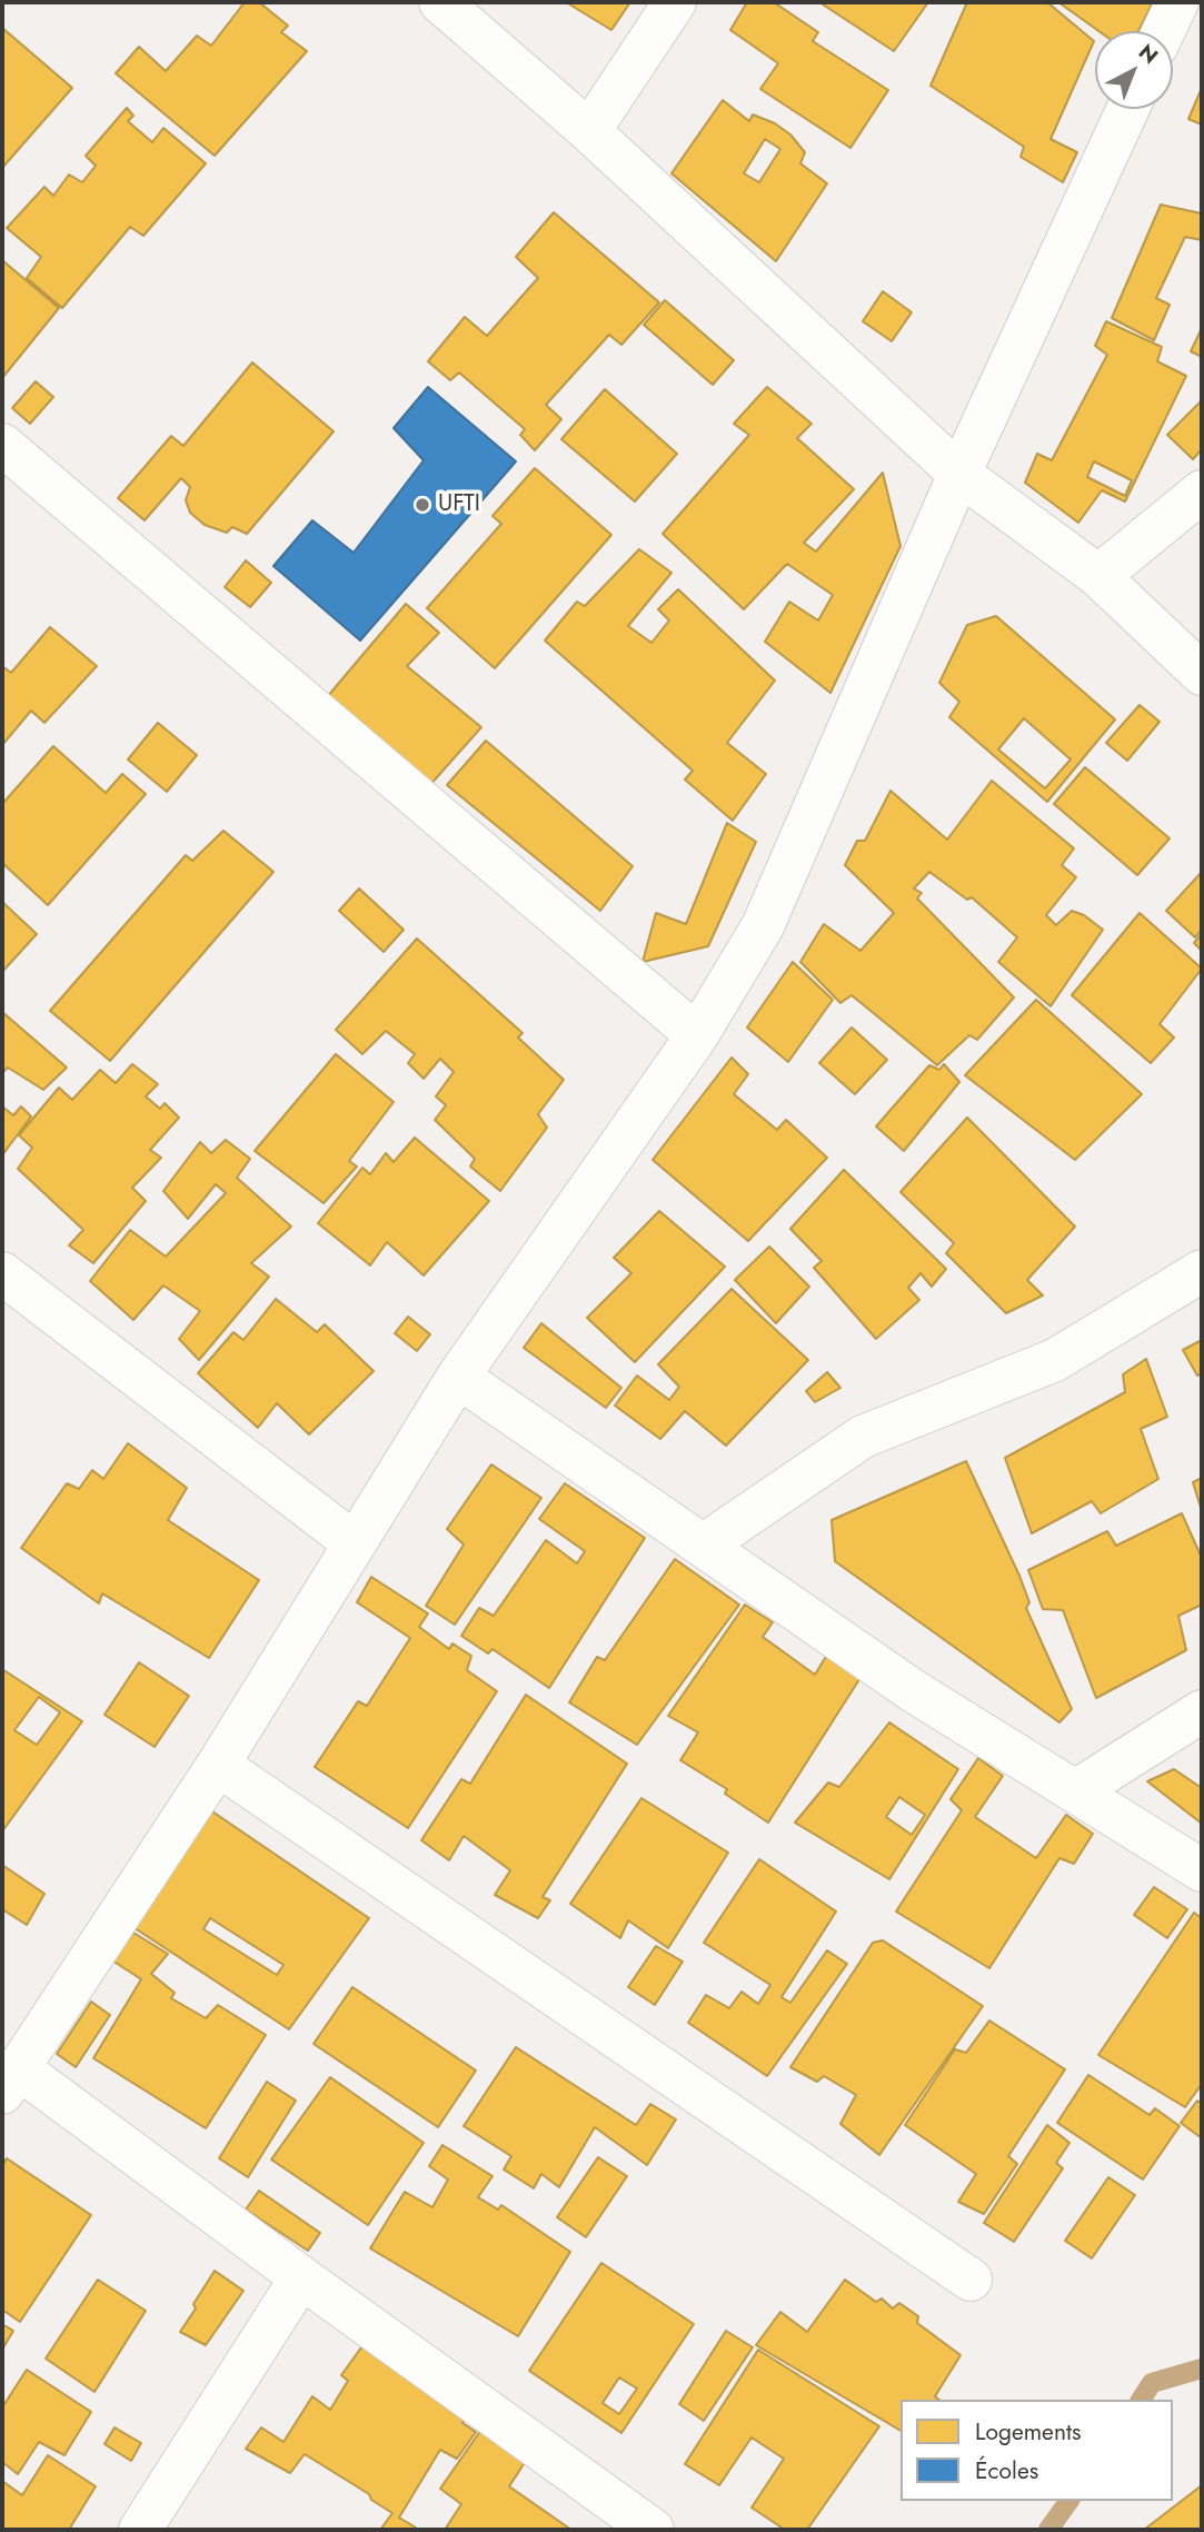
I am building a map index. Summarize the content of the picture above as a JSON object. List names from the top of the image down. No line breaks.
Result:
{"places":["UFTI"],"legend":["Logements","Écoles"],"north":"top right"}
